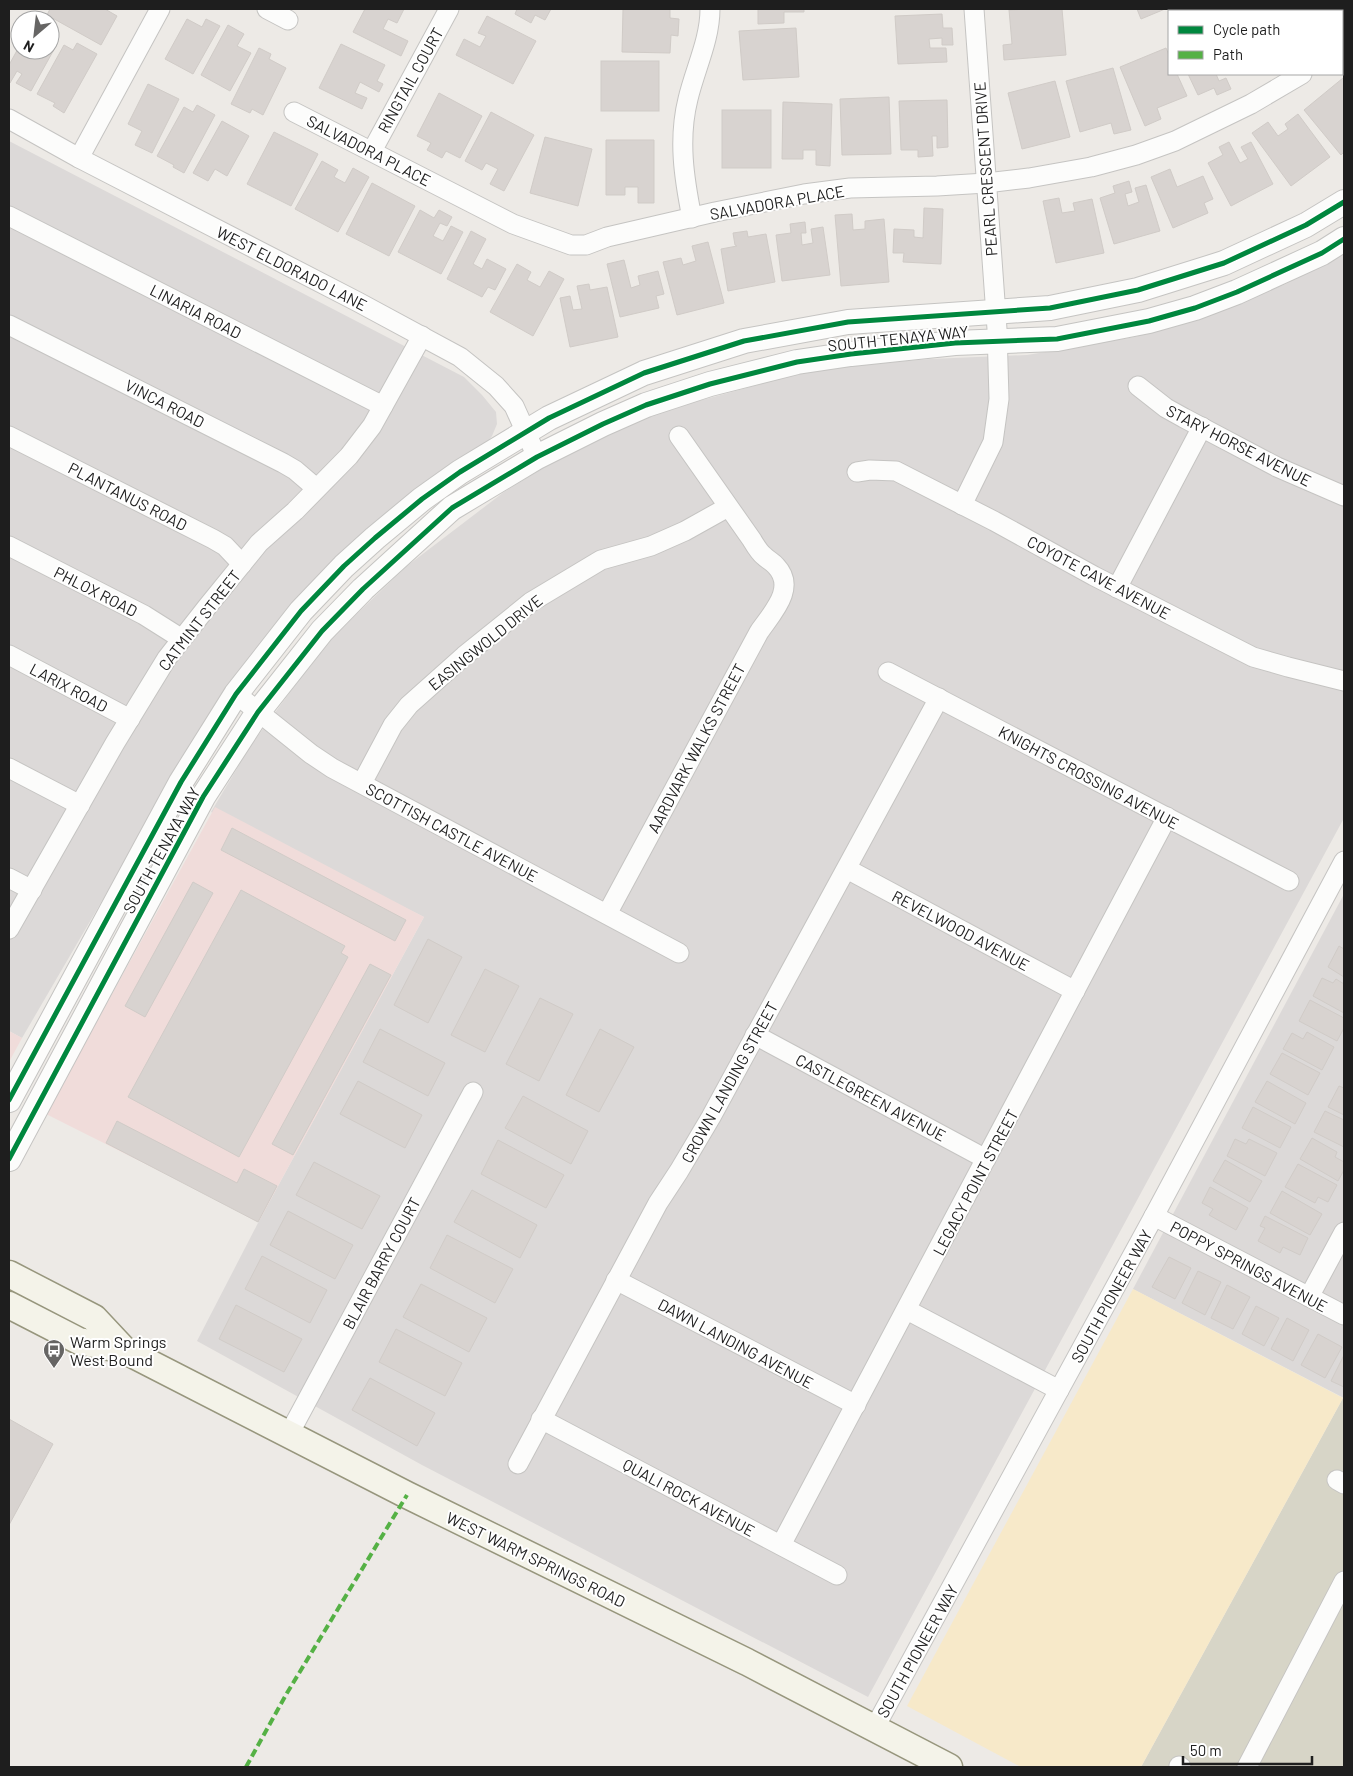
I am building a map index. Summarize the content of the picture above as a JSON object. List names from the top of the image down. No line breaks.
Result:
{"streets":{"main road":["WEST WARM SPRINGS ROAD"],"street":["RINGTAIL COURT","SALVADORA PLACE","PEARL CRESCENT DRIVE","WEST ELDORADO LANE","LINARIA ROAD","SOUTH TENAYA WAY","VINCA ROAD","STARY HORSE AVENUE","PLANTANUS ROAD","COYOTE CAVE AVENUE","PHLOX ROAD","CATMINT STREET","EASINGWOLD DRIVE","LARIX ROAD","AARDVARK WALKS STREET","KNIGHTS CROSSING AVENUE","SCOTTISH CASTLE AVENUE","REVELWOOD AVENUE","CROWN LANDING STREET","CASTLEGREEN AVENUE","LEGACY POINT STREET","BLAIR BARRY COURT","POPPY SPRINGS AVENUE","SOUTH PIONEER WAY","DAWN LANDING AVENUE","QUALI ROCK AVENUE"]},"crossings":[["RINGTAIL COURT","SALVADORA PLACE"],["SALVADORA PLACE","PEARL CRESCENT DRIVE"],["PEARL CRESCENT DRIVE","SOUTH TENAYA WAY"],["PEARL CRESCENT DRIVE","COYOTE CAVE AVENUE"],["WEST ELDORADO LANE","SOUTH TENAYA WAY"],["WEST ELDORADO LANE","CATMINT STREET"],["LINARIA ROAD","CATMINT STREET"],["SOUTH TENAYA WAY","SCOTTISH CASTLE AVENUE"],["VINCA ROAD","CATMINT STREET"],["PLANTANUS ROAD","CATMINT STREET"],["PHLOX ROAD","CATMINT STREET"],["CATMINT STREET","LARIX ROAD"],["EASINGWOLD DRIVE","AARDVARK WALKS STREET"],["EASINGWOLD DRIVE","SCOTTISH CASTLE AVENUE"],["AARDVARK WALKS STREET","SCOTTISH CASTLE AVENUE"],["KNIGHTS CROSSING AVENUE","CROWN LANDING STREET"],["KNIGHTS CROSSING AVENUE","LEGACY POINT STREET"],["REVELWOOD AVENUE","CROWN LANDING STREET"],["REVELWOOD AVENUE","LEGACY POINT STREET"],["CROWN LANDING STREET","CASTLEGREEN AVENUE"],["CROWN LANDING STREET","DAWN LANDING AVENUE"],["CROWN LANDING STREET","QUALI ROCK AVENUE"],["CASTLEGREEN AVENUE","LEGACY POINT STREET"],["LEGACY POINT STREET","DAWN LANDING AVENUE"],["LEGACY POINT STREET","QUALI ROCK AVENUE"],["BLAIR BARRY COURT","WEST WARM SPRINGS ROAD"],["POPPY SPRINGS AVENUE","SOUTH PIONEER WAY"],["SOUTH PIONEER WAY","WEST WARM SPRINGS ROAD"]],"places":{"bus stop":["Warm Springs West Bound"]},"legend":["Cycle path","Path"],"scale_bar":"50 m","north":"bottom left"}
